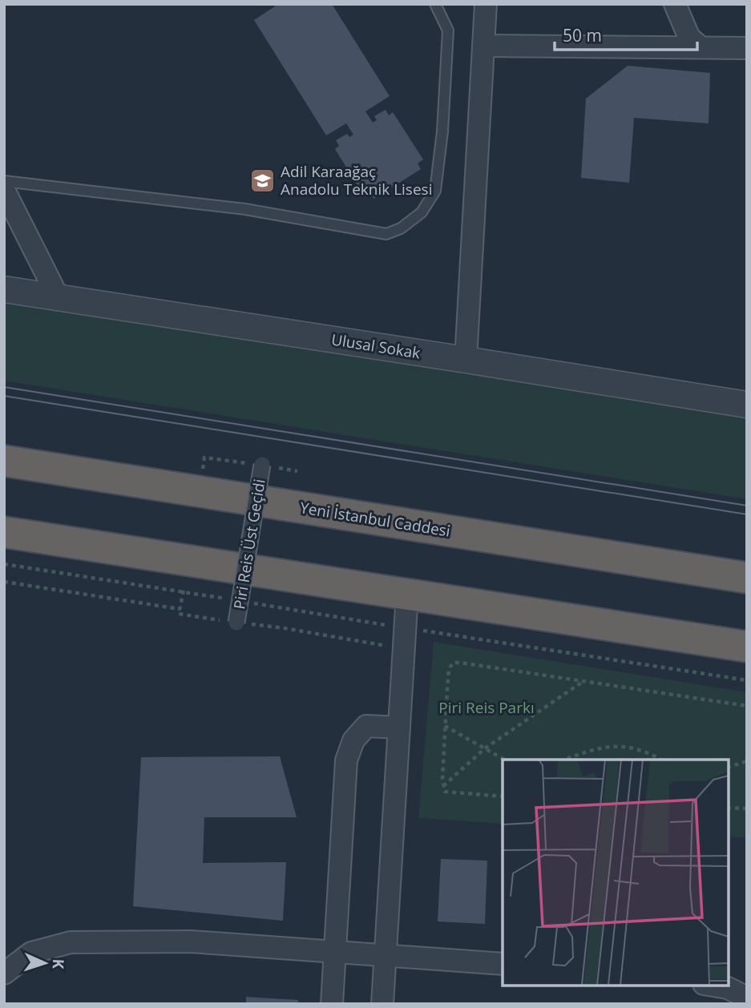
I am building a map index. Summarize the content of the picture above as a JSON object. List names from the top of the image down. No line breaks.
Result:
{"streets":{"highway":["Yeni İstanbul Caddesi"],"street":["Ulusal Sokak","Piri Reis Üst Geçidi"]},"parks":["Piri Reis Parkı"],"places":{"school or university":["Adil Karaağaç Anadolu Teknik Lisesi"]},"scale_bar":"50 m","north":"right"}
